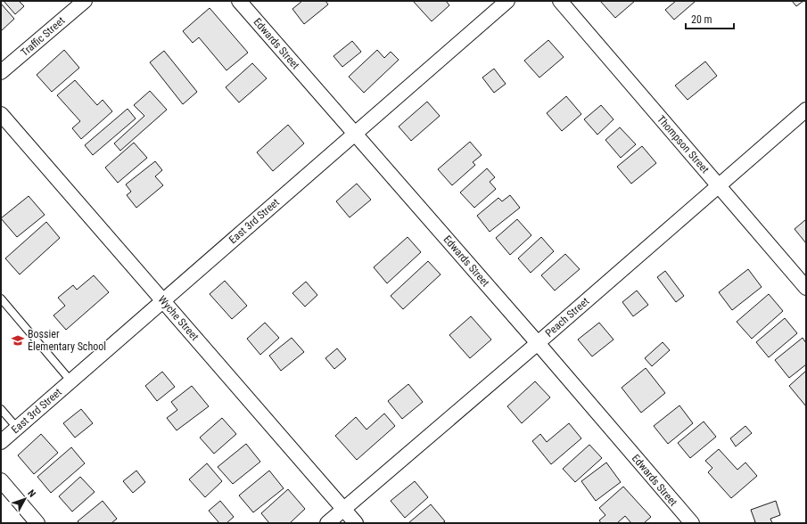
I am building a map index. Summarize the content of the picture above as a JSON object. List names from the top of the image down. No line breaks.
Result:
{"streets":{"street":["Traffic Street","Edwards Street","Thompson Street","East 3rd Street","Peach Street","Wyche Street"]},"crossings":[["Edwards Street","East 3rd Street"],["Edwards Street","Peach Street"],["Thompson Street","Peach Street"],["East 3rd Street","Wyche Street"],["Peach Street","Wyche Street"]],"places":{"school or university":["Bossier Elementary School"]},"scale_bar":"20 m","north":"top right"}
